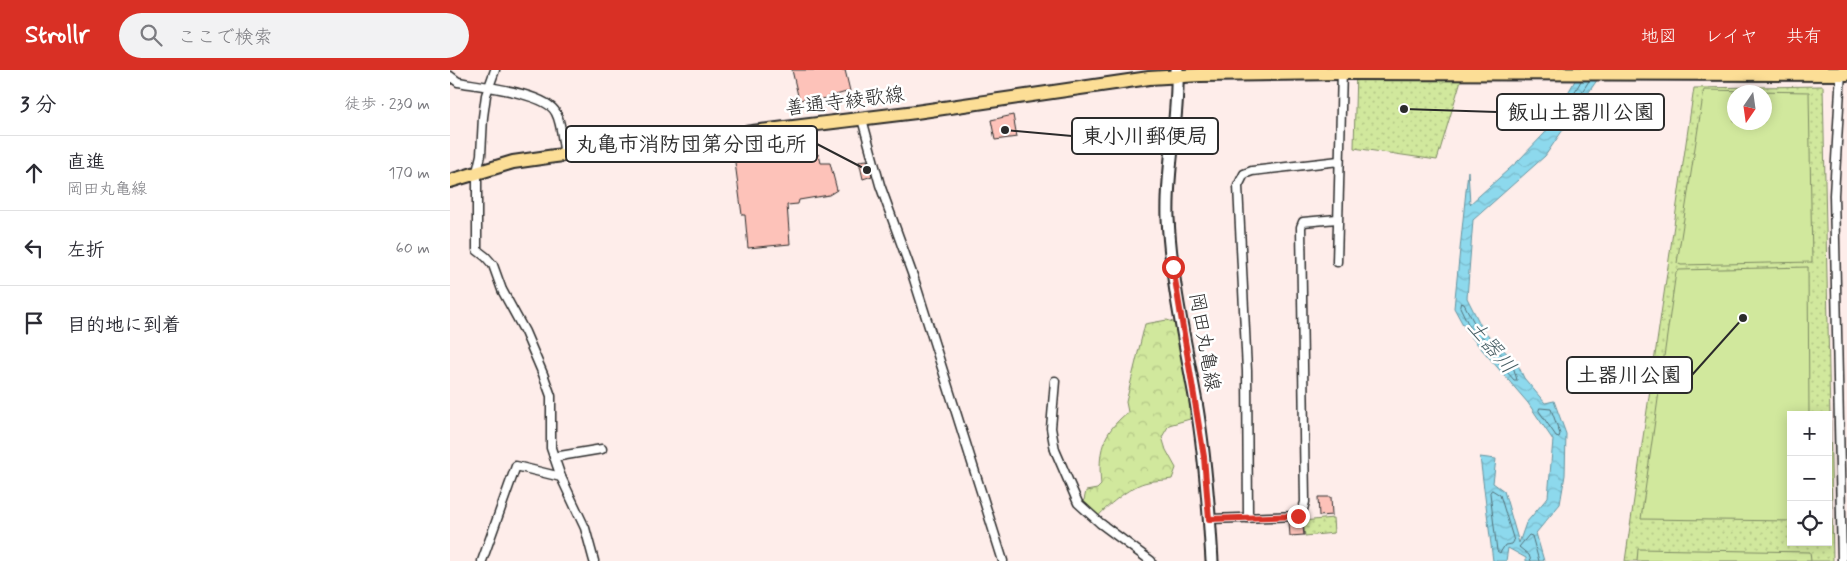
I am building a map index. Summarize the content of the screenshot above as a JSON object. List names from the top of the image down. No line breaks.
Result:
{"streets":{"main road":["善通寺綾歌線","岡田丸亀線"]},"crossings":[["善通寺綾歌線","岡田丸亀線"]],"water":["土器川"],"places":["飯山土器川公園","東小川郵便局","丸亀市消防団第分団屯所","土器川公園"],"north":"bottom","page":{"header":"Strollr","search":"ここで検索","nav":["地図","レイヤ","共有"],"heading":["3 分","徒歩 · 230 m"],"list":[["直進","岡田丸亀線","170 m"],["左折","60 m"],"目的地に到着"],"map_buttons":["+","−"]}}
